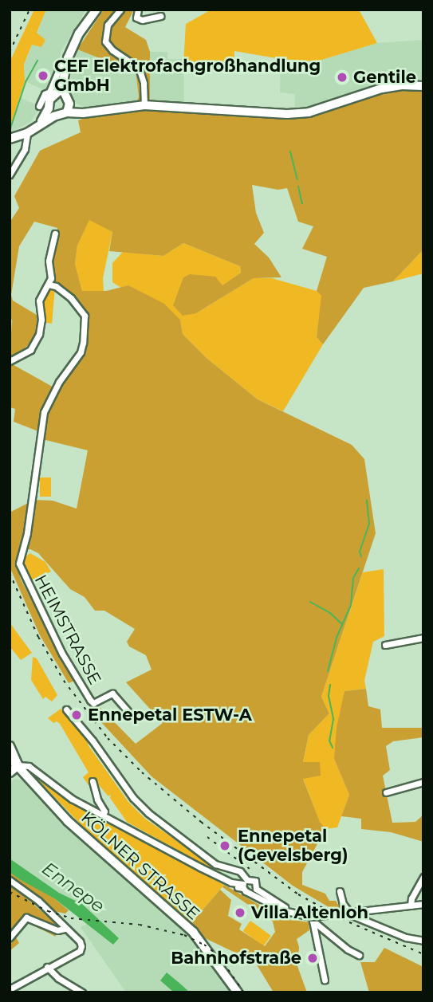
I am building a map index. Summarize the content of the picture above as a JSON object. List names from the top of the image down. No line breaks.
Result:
{"streets":{"main road":["KÖLNER STRASSE"],"street":["HEIMSTRASSE"]},"water":["Ennepe"],"places":["CEF Elektrofachgroßhandlung GmbH","Gentile","Ennepetal ESTW-A","Ennepetal (Gevelsberg)","Villa Altenloh","Bahnhofstraße"]}
